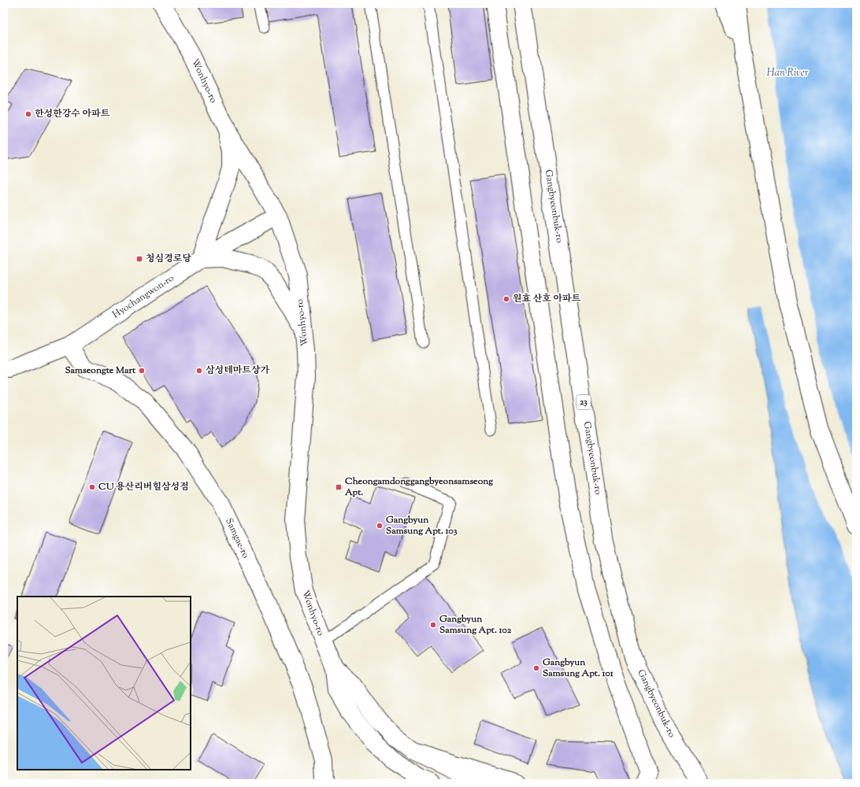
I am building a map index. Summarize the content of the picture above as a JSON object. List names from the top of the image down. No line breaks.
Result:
{"streets":{"main road":["Wonhyo-ro","Gangbyeonbuk-ro","Hyochangwon-ro","23","Samgae-ro"]},"crossings":[["Wonhyo-ro","Hyochangwon-ro"],["Hyochangwon-ro","Samgae-ro"]],"water":["Han River"],"places":{"other":["한성한강수 아파트","원효 산호 아파트","Samseongte Mart","삼성테마트상가","CU 용산리버힐삼성점","Gangbyun Samsung Apt. 103","Gangbyun Samsung Apt. 102","Gangbyun Samsung Apt. 101"],"transit":["청심경로당","Cheongamdonggangbyeonsamseong Apt."]}}
